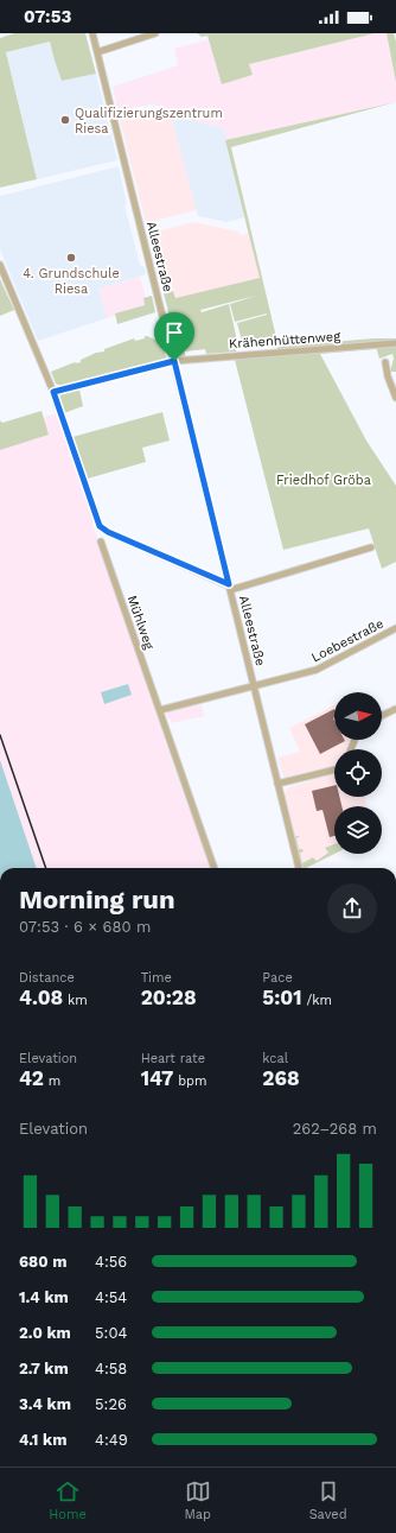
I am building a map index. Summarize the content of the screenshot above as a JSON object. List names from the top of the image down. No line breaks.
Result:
{"streets":{"street":["Alleestraße","Krähenhüttenweg","Mühlweg","Loebestraße"]},"crossings":[["Alleestraße","Krähenhüttenweg"],["Alleestraße","Loebestraße"]],"parks":["Friedhof Gröba"],"places":["Qualifizierungszentrum Riesa","4. Grundschule Riesa"],"north":"right","page":{"status":"07:53","heading":["Morning run","07:53 · 6 × 680 m"],"stats":[["Distance","4.08 km"],["Time","20:28"],["Pace","5:01 /km"],["Elevation","42 m"],["Heart rate","147 bpm"],["kcal","268"]],"chart":["Elevation","262–268 m"],"list":[{"name":"680 m","note":"4:56"},{"name":"1.4 km","note":"4:54"},{"name":"2.0 km","note":"5:04"},{"name":"2.7 km","note":"4:58"},{"name":"3.4 km","note":"5:26"},{"name":"4.1 km","note":"4:49"}],"tabs":["Home","Map","Saved"]}}
